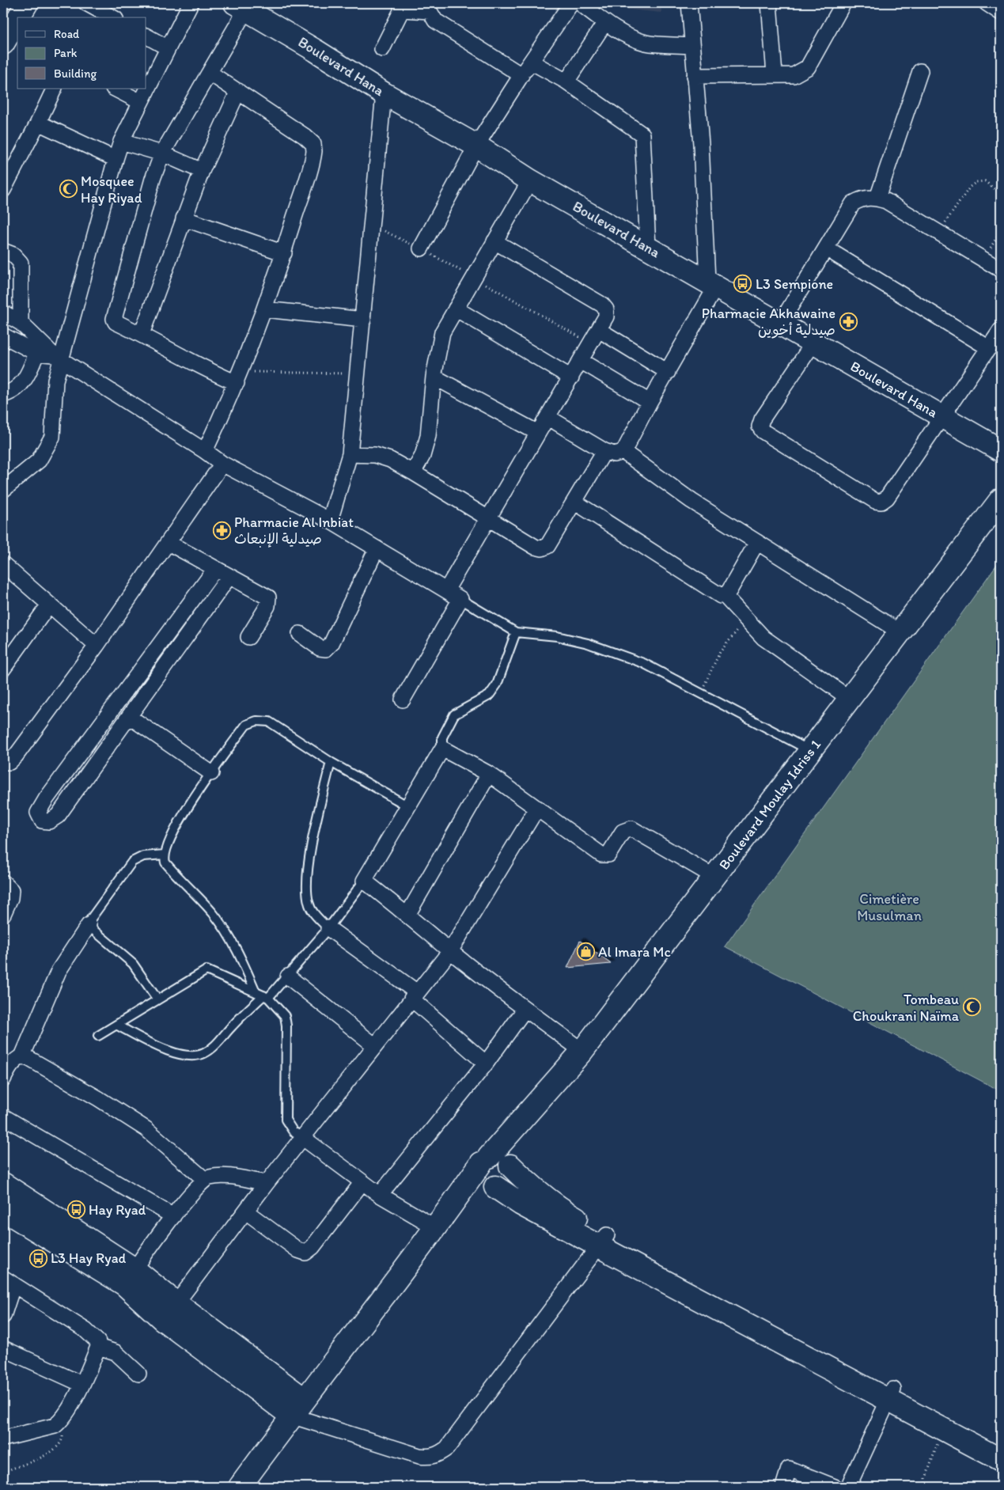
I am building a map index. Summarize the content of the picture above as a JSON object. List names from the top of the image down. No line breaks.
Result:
{"streets":{"main road":["Boulevard Hana","Boulevard Moulay Idriss 1"]},"parks":["Cimetière Musulman"],"places":{"mosque":["Mosquee Hay Riyad","Tombeau Choukrani Naïma"],"bus stop":["L3 Sempione","Hay Ryad","L3 Hay Ryad"],"pharmacy":["Pharmacie Akhawaine صيدلية أخوين","Pharmacie Al Inbiat صيدلية الإنبعاث"],"shop":["Al Imara Mc"]},"legend":["Road","Park","Building"]}
